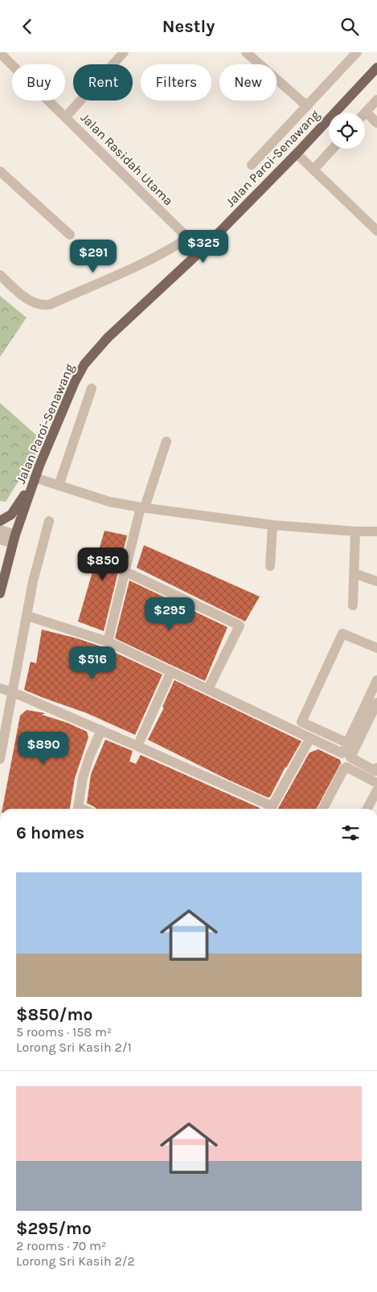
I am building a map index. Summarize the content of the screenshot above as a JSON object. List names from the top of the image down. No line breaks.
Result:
{"streets":{"main road":["Jalan Paroi-Senawang"],"street":["Jalan Rasidah Utama"]},"crossings":[["Jalan Paroi-Senawang","Jalan Rasidah Utama"]],"page":{"header":"Nestly","chip":["Buy","Rent","Filters","New"],"price":["$325","$291","$850","$295","$516","$890"],"heading":"6 homes","list":[{"name":"$850/mo","note":"5 rooms · 158 m² · Lorong Sri Kasih 2/1"},{"name":"$295/mo","note":"2 rooms · 70 m² · Lorong Sri Kasih 2/2"}]}}
